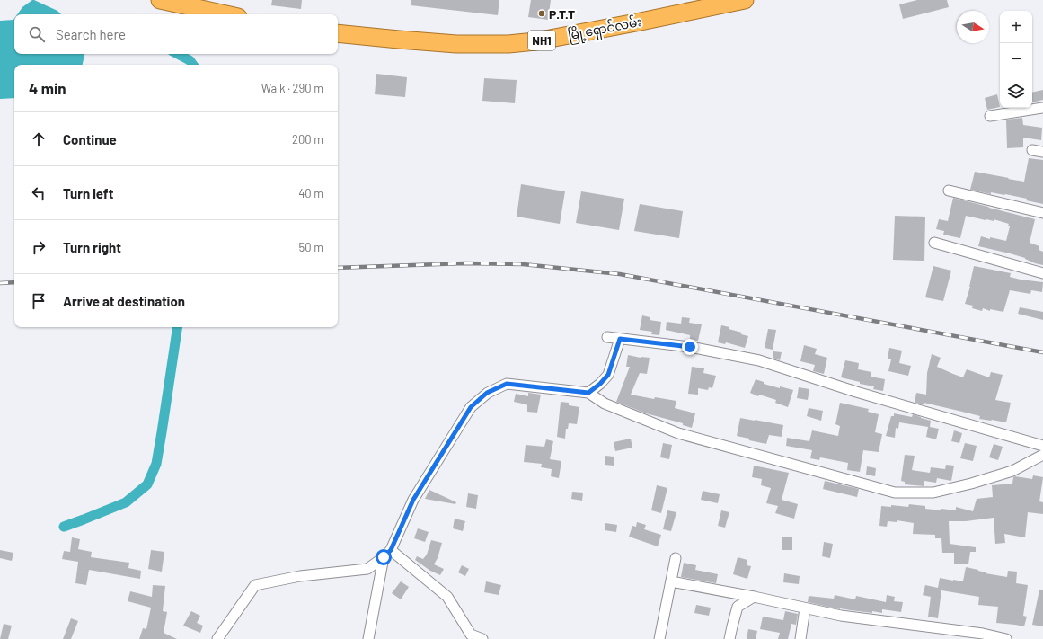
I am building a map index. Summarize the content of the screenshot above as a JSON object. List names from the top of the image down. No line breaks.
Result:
{"streets":{"highway":["မြို့ရှောင်လမ်း","NH1"]},"places":["P.T.T"],"north":"right","page":{"map_buttons":["+","−"],"search":"Search here","heading":["4 min","Walk · 290 m"],"list":[["Continue","200 m"],["Turn left","40 m"],["Turn right","50 m"],"Arrive at destination"]}}
